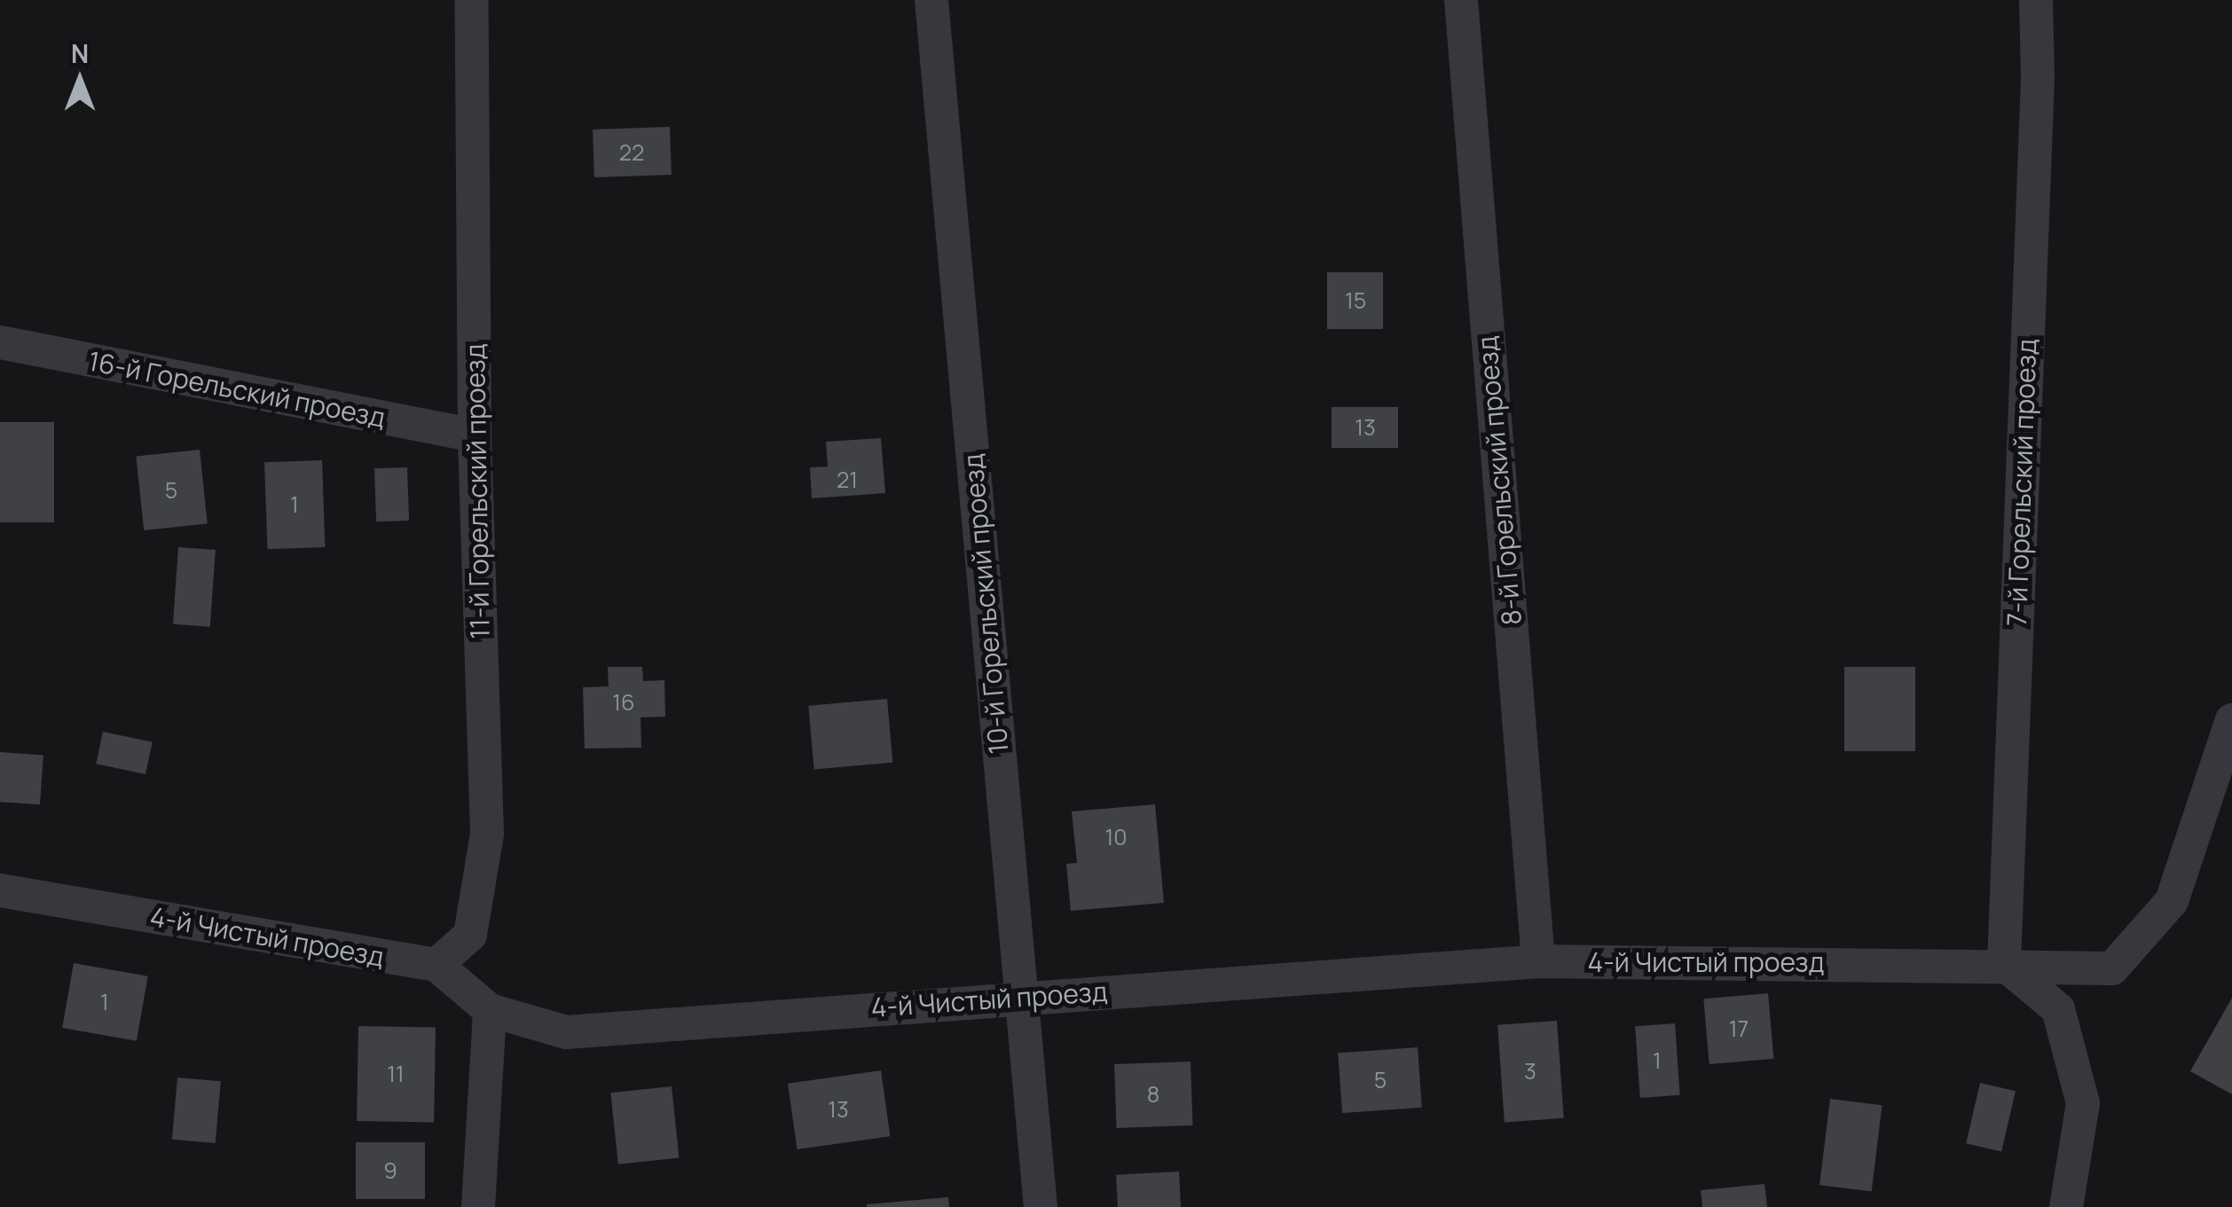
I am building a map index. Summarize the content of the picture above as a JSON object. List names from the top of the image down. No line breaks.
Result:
{"streets":{"street":["16-й Горельский проезд","8-й Горельский проезд","7-й Горельский проезд","11-й Горельский проезд","10-й Горельский проезд","4-й Чистый проезд"]},"crossings":[["16-й Горельский проезд","11-й Горельский проезд"],["8-й Горельский проезд","4-й Чистый проезд"],["7-й Горельский проезд","4-й Чистый проезд"],["11-й Горельский проезд","4-й Чистый проезд"],["10-й Горельский проезд","4-й Чистый проезд"]],"house_numbers":["22","15","13","21","5","1","16","10","1","17","1","3","11","5","8","13","9"],"north":"top"}
